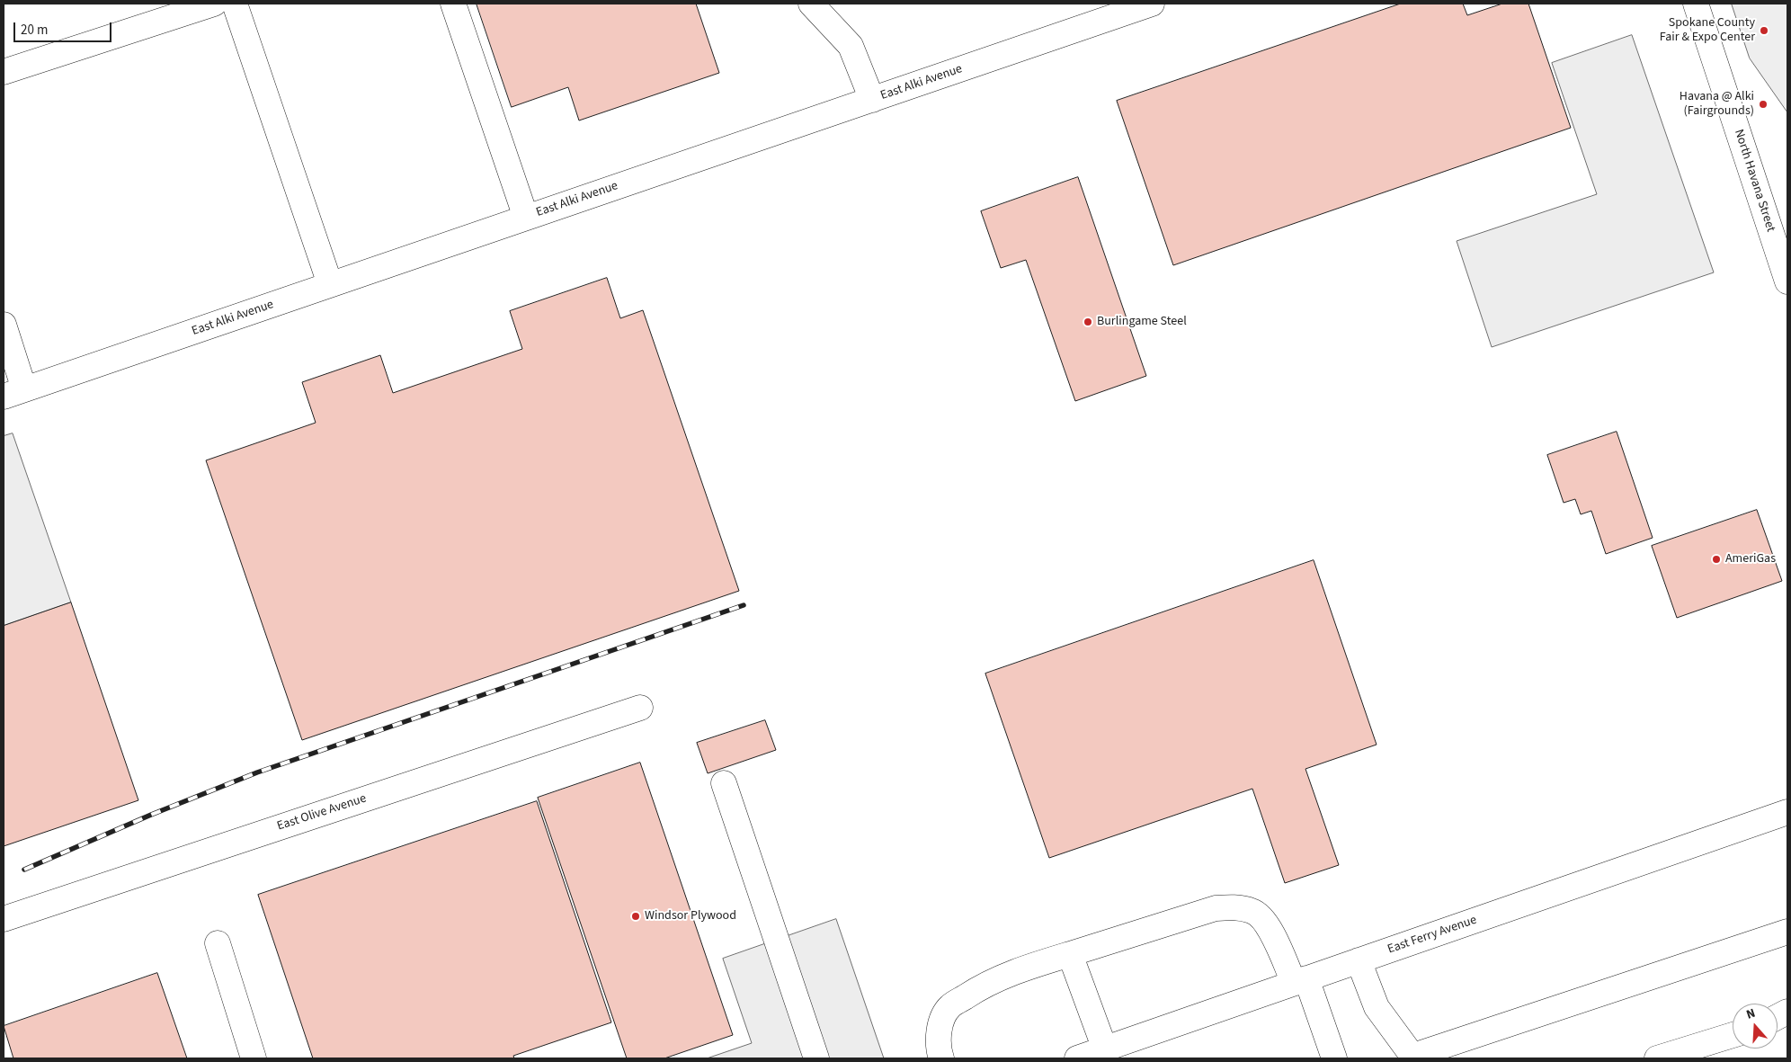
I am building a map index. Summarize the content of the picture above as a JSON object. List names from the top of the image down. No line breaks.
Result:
{"streets":{"street":["East Alki Avenue","North Havana Street","East Olive Avenue","East Ferry Avenue"]},"places":["Spokane County Fair & Expo Center","Havana @ Alki (Fairgrounds)","Burlingame Steel","AmeriGas","Windsor Plywood"],"scale_bar":"20 m","north":"top"}
